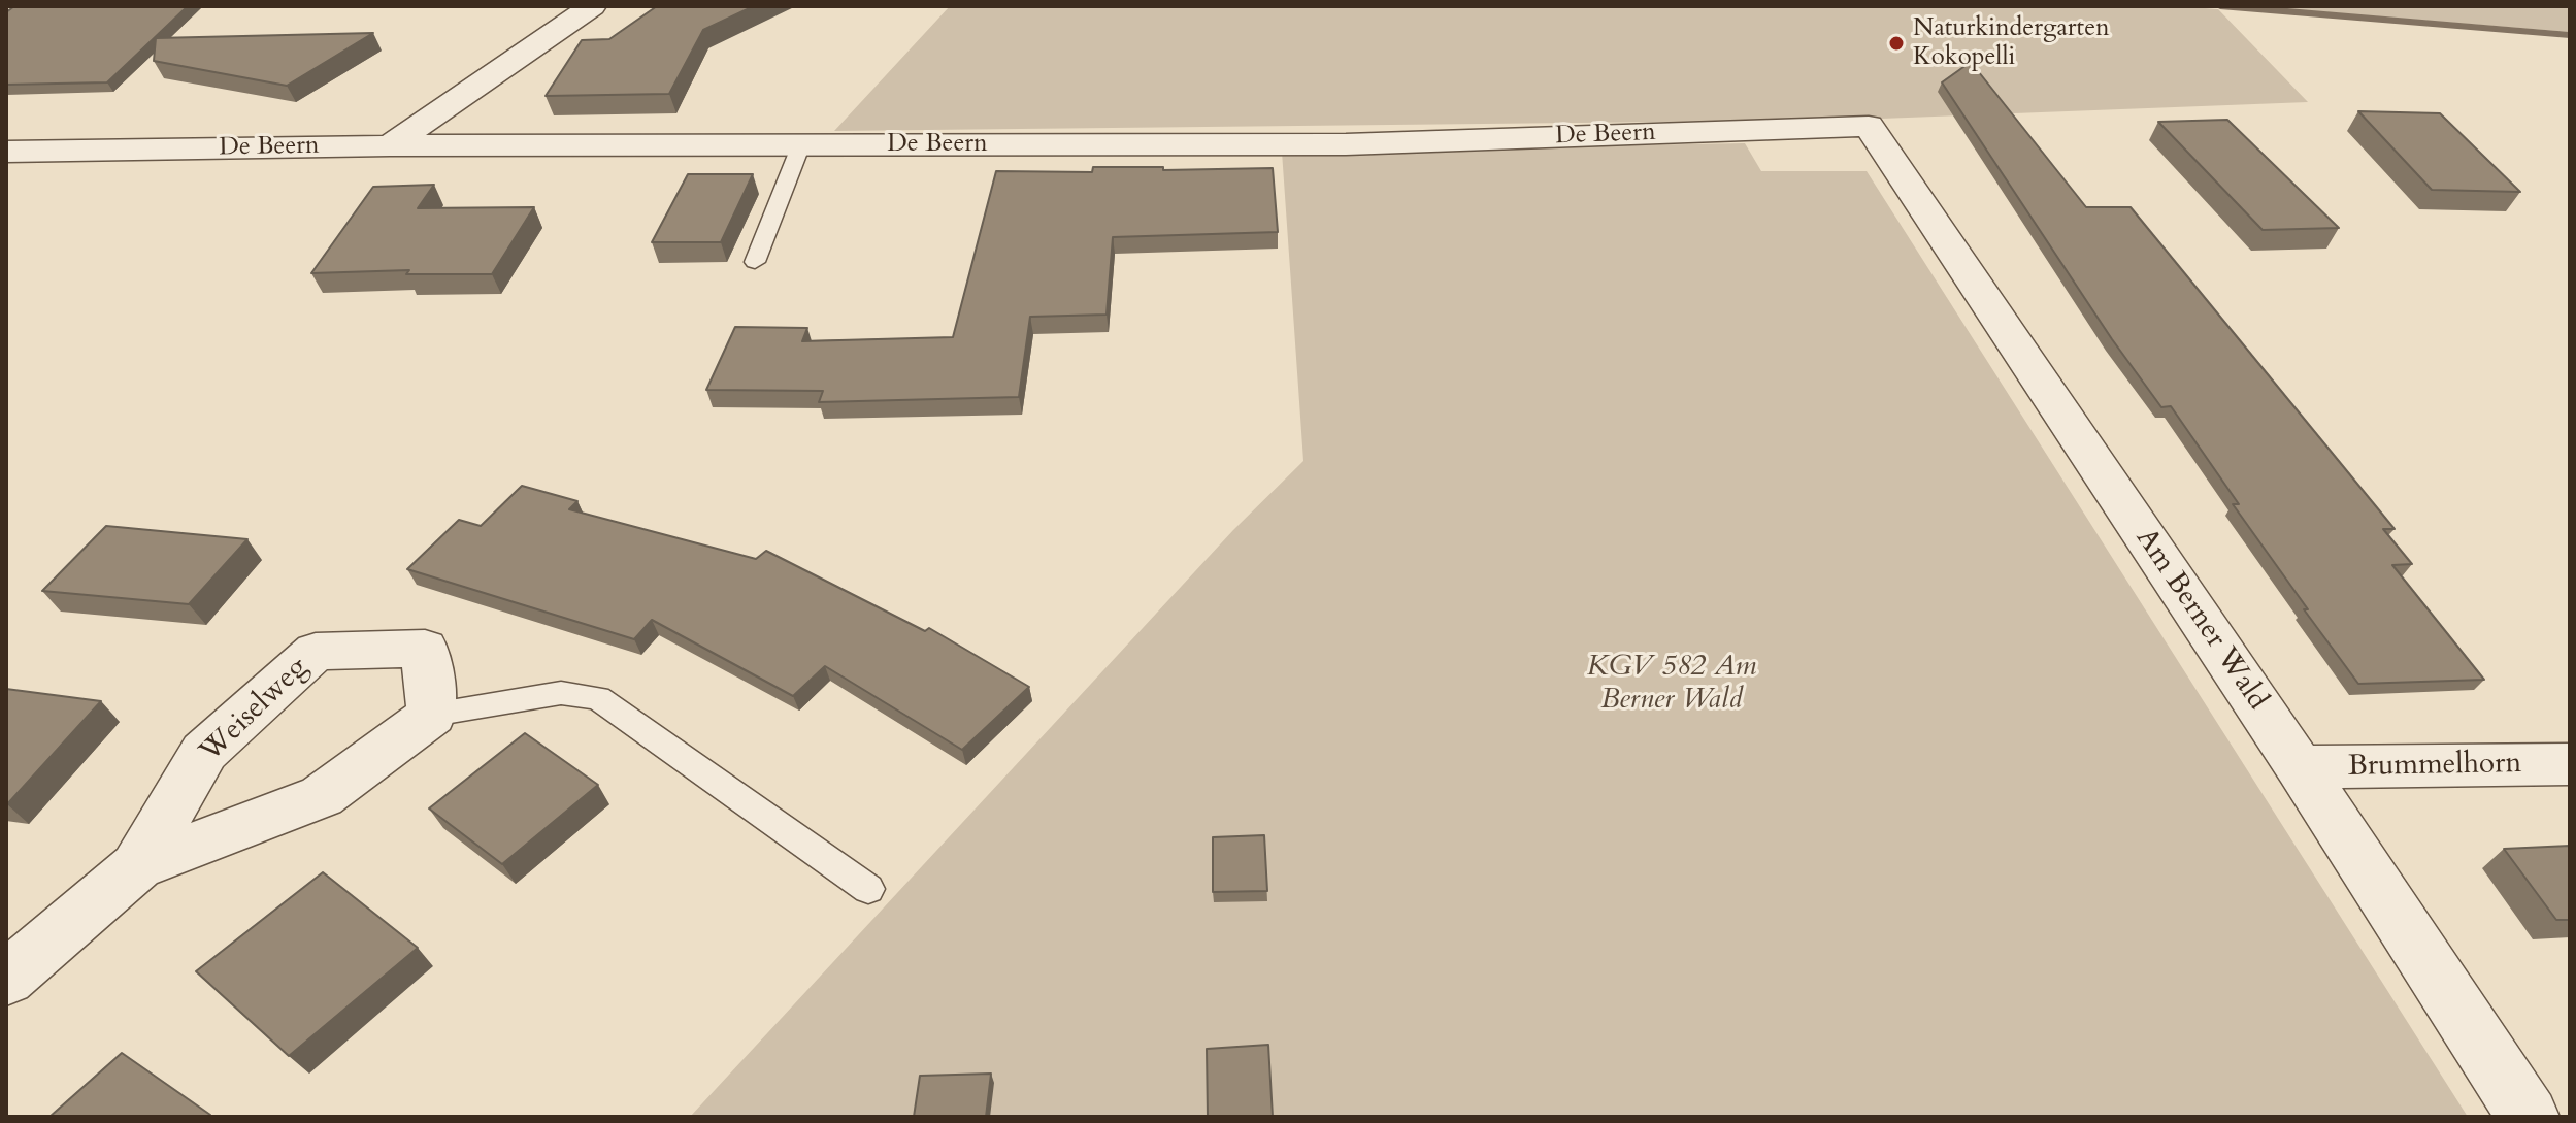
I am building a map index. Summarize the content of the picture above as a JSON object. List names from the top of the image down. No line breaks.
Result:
{"streets":{"street":["De Beern","Am Berner Wald","Weiselweg","Brummelhorn"]},"crossings":[["De Beern","Am Berner Wald"],["Am Berner Wald","Brummelhorn"]],"parks":["KGV 582 Am Berner Wald"],"places":["Naturkindergarten Kokopelli"]}
